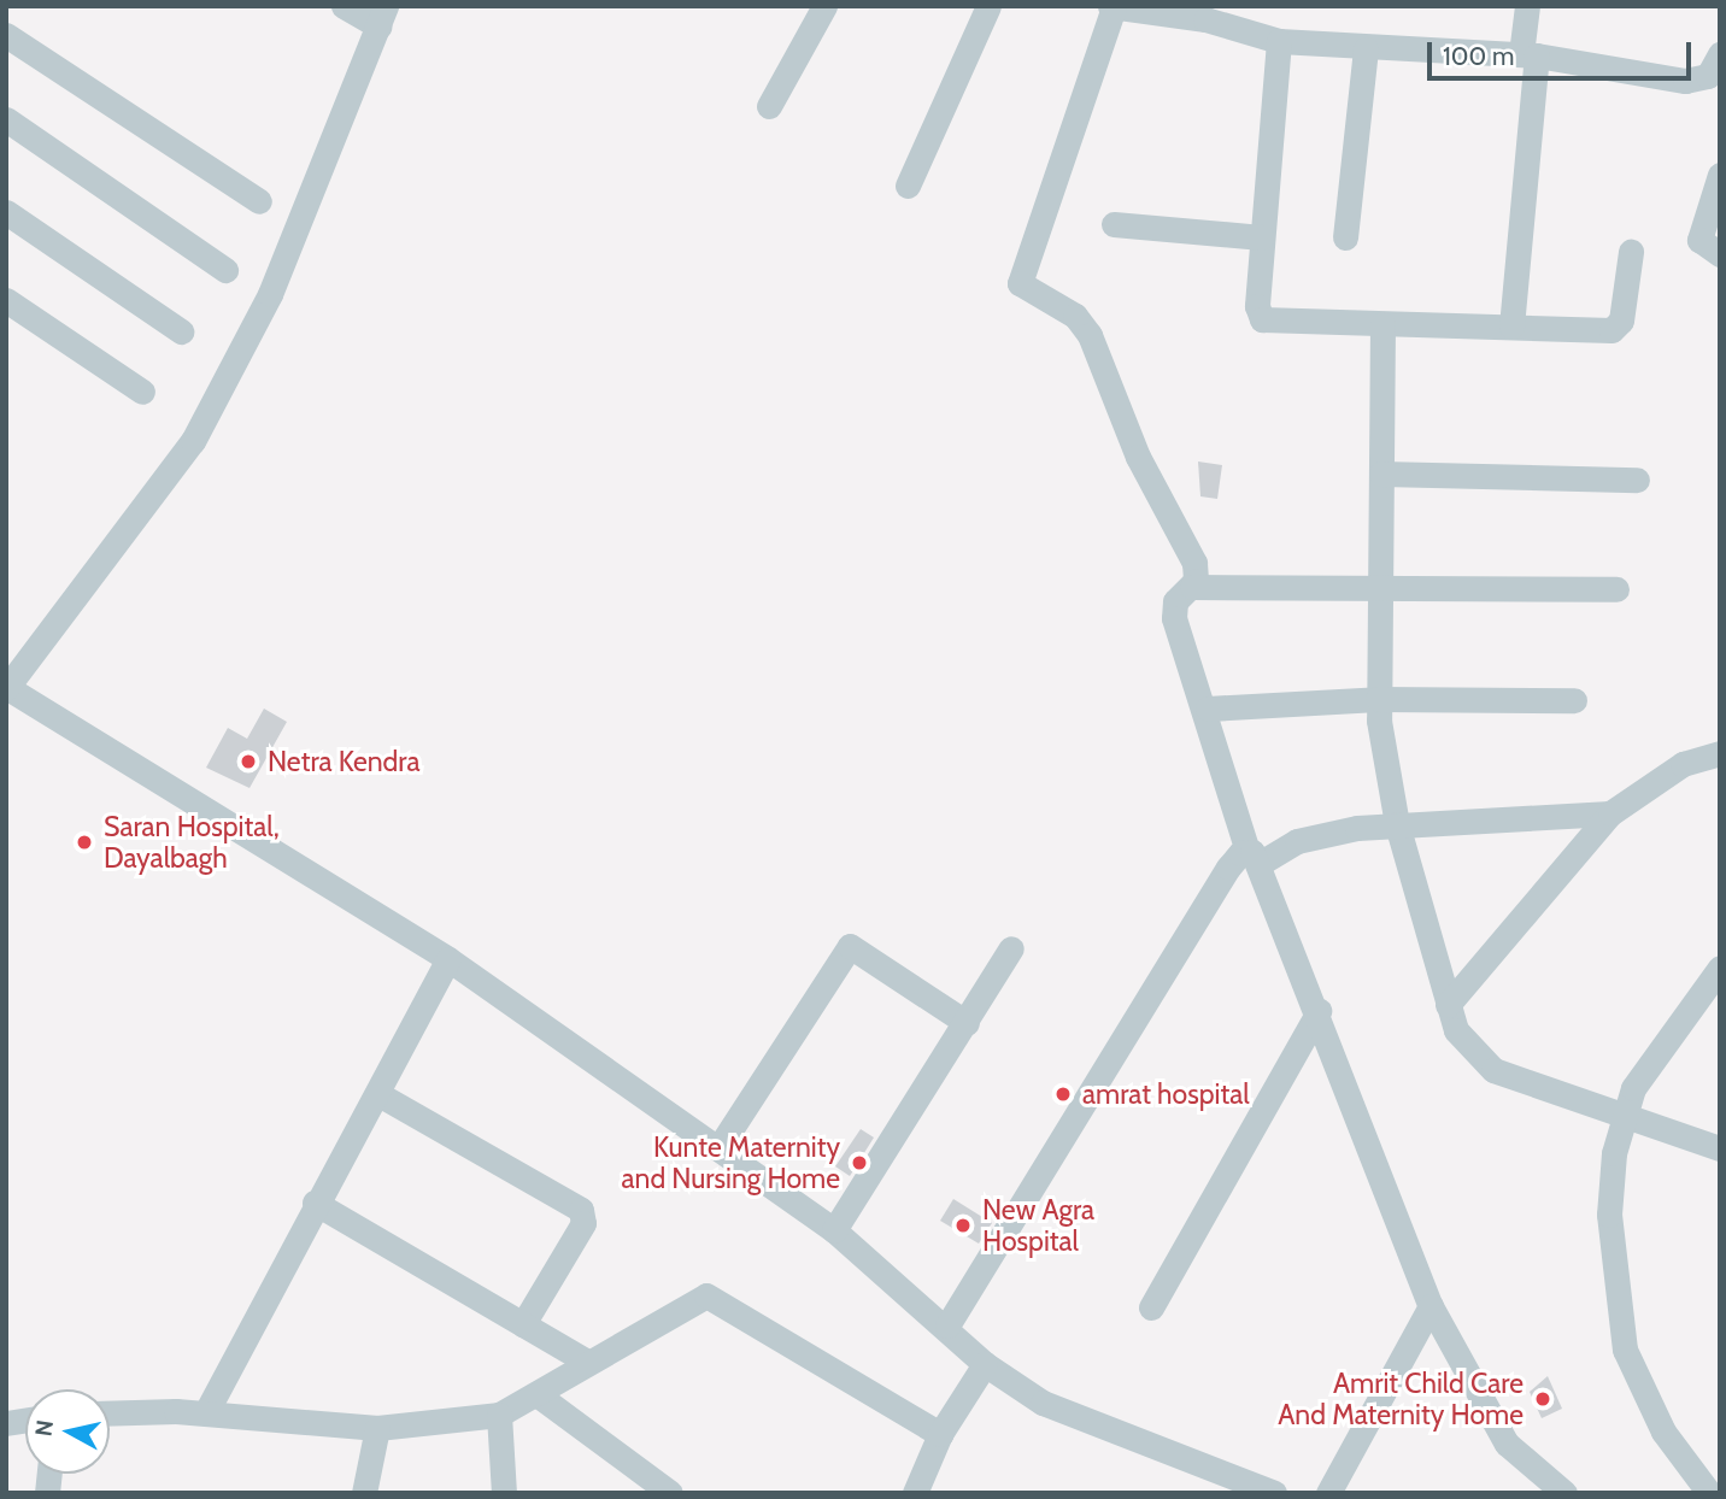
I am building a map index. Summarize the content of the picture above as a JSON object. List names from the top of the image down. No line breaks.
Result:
{"places":["Netra Kendra","Saran Hospital, Dayalbagh","amrat hospital","Kunte Maternity and Nursing Home","New Agra Hospital","Amrit Child Care And Maternity Home"],"scale_bar":"100 m","north":"left"}
